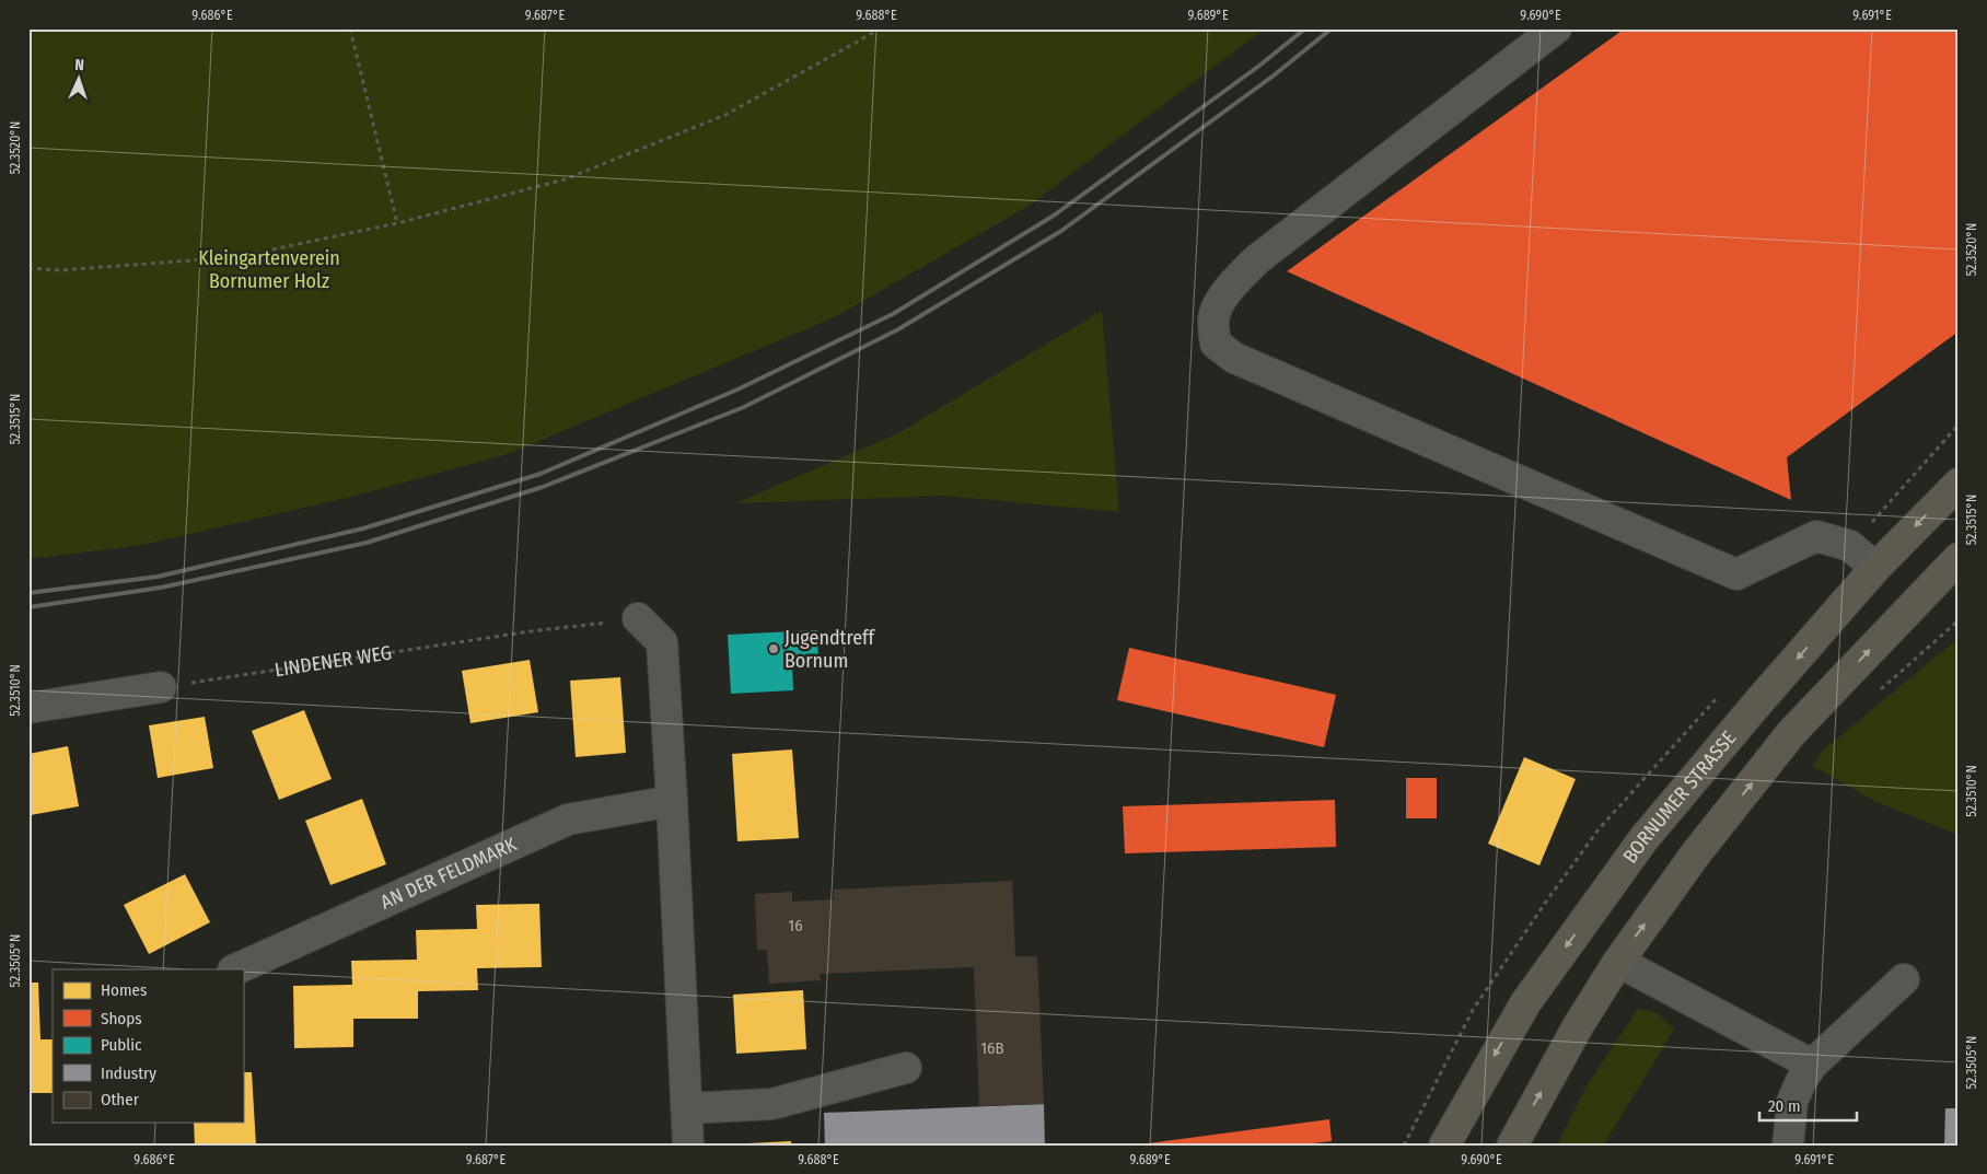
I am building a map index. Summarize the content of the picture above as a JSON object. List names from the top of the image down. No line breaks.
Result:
{"streets":{"main road":["BORNUMER STRASSE"],"street":["AN DER FELDMARK"],"path":["LINDENER WEG"]},"parks":["Kleingartenverein Bornumer Holz"],"places":["Jugendtreff Bornum"],"house_numbers":["16","16B"],"legend":["Homes","Shops","Public","Industry","Other"],"scale_bar":"20 m","north":"top","coordinates":["9.686°E","9.687°E","9.688°E","9.689°E","9.690°E","9.691°E","52.3520°N","52.3515°N","52.3510°N","52.3505°N"]}
